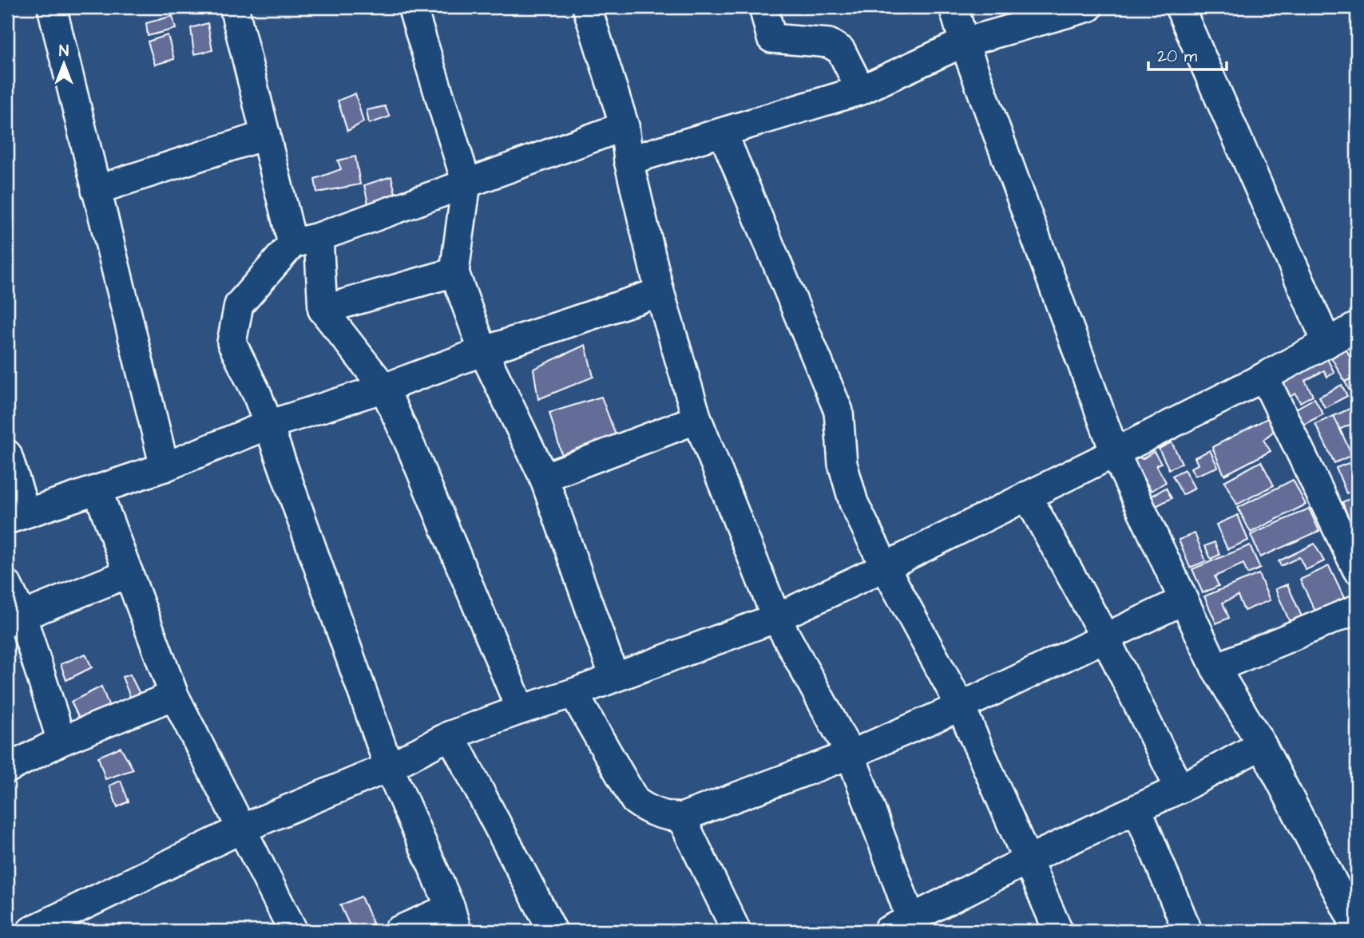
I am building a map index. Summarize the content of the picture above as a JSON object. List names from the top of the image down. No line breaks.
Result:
{"scale_bar":"20 m","north":"top"}
